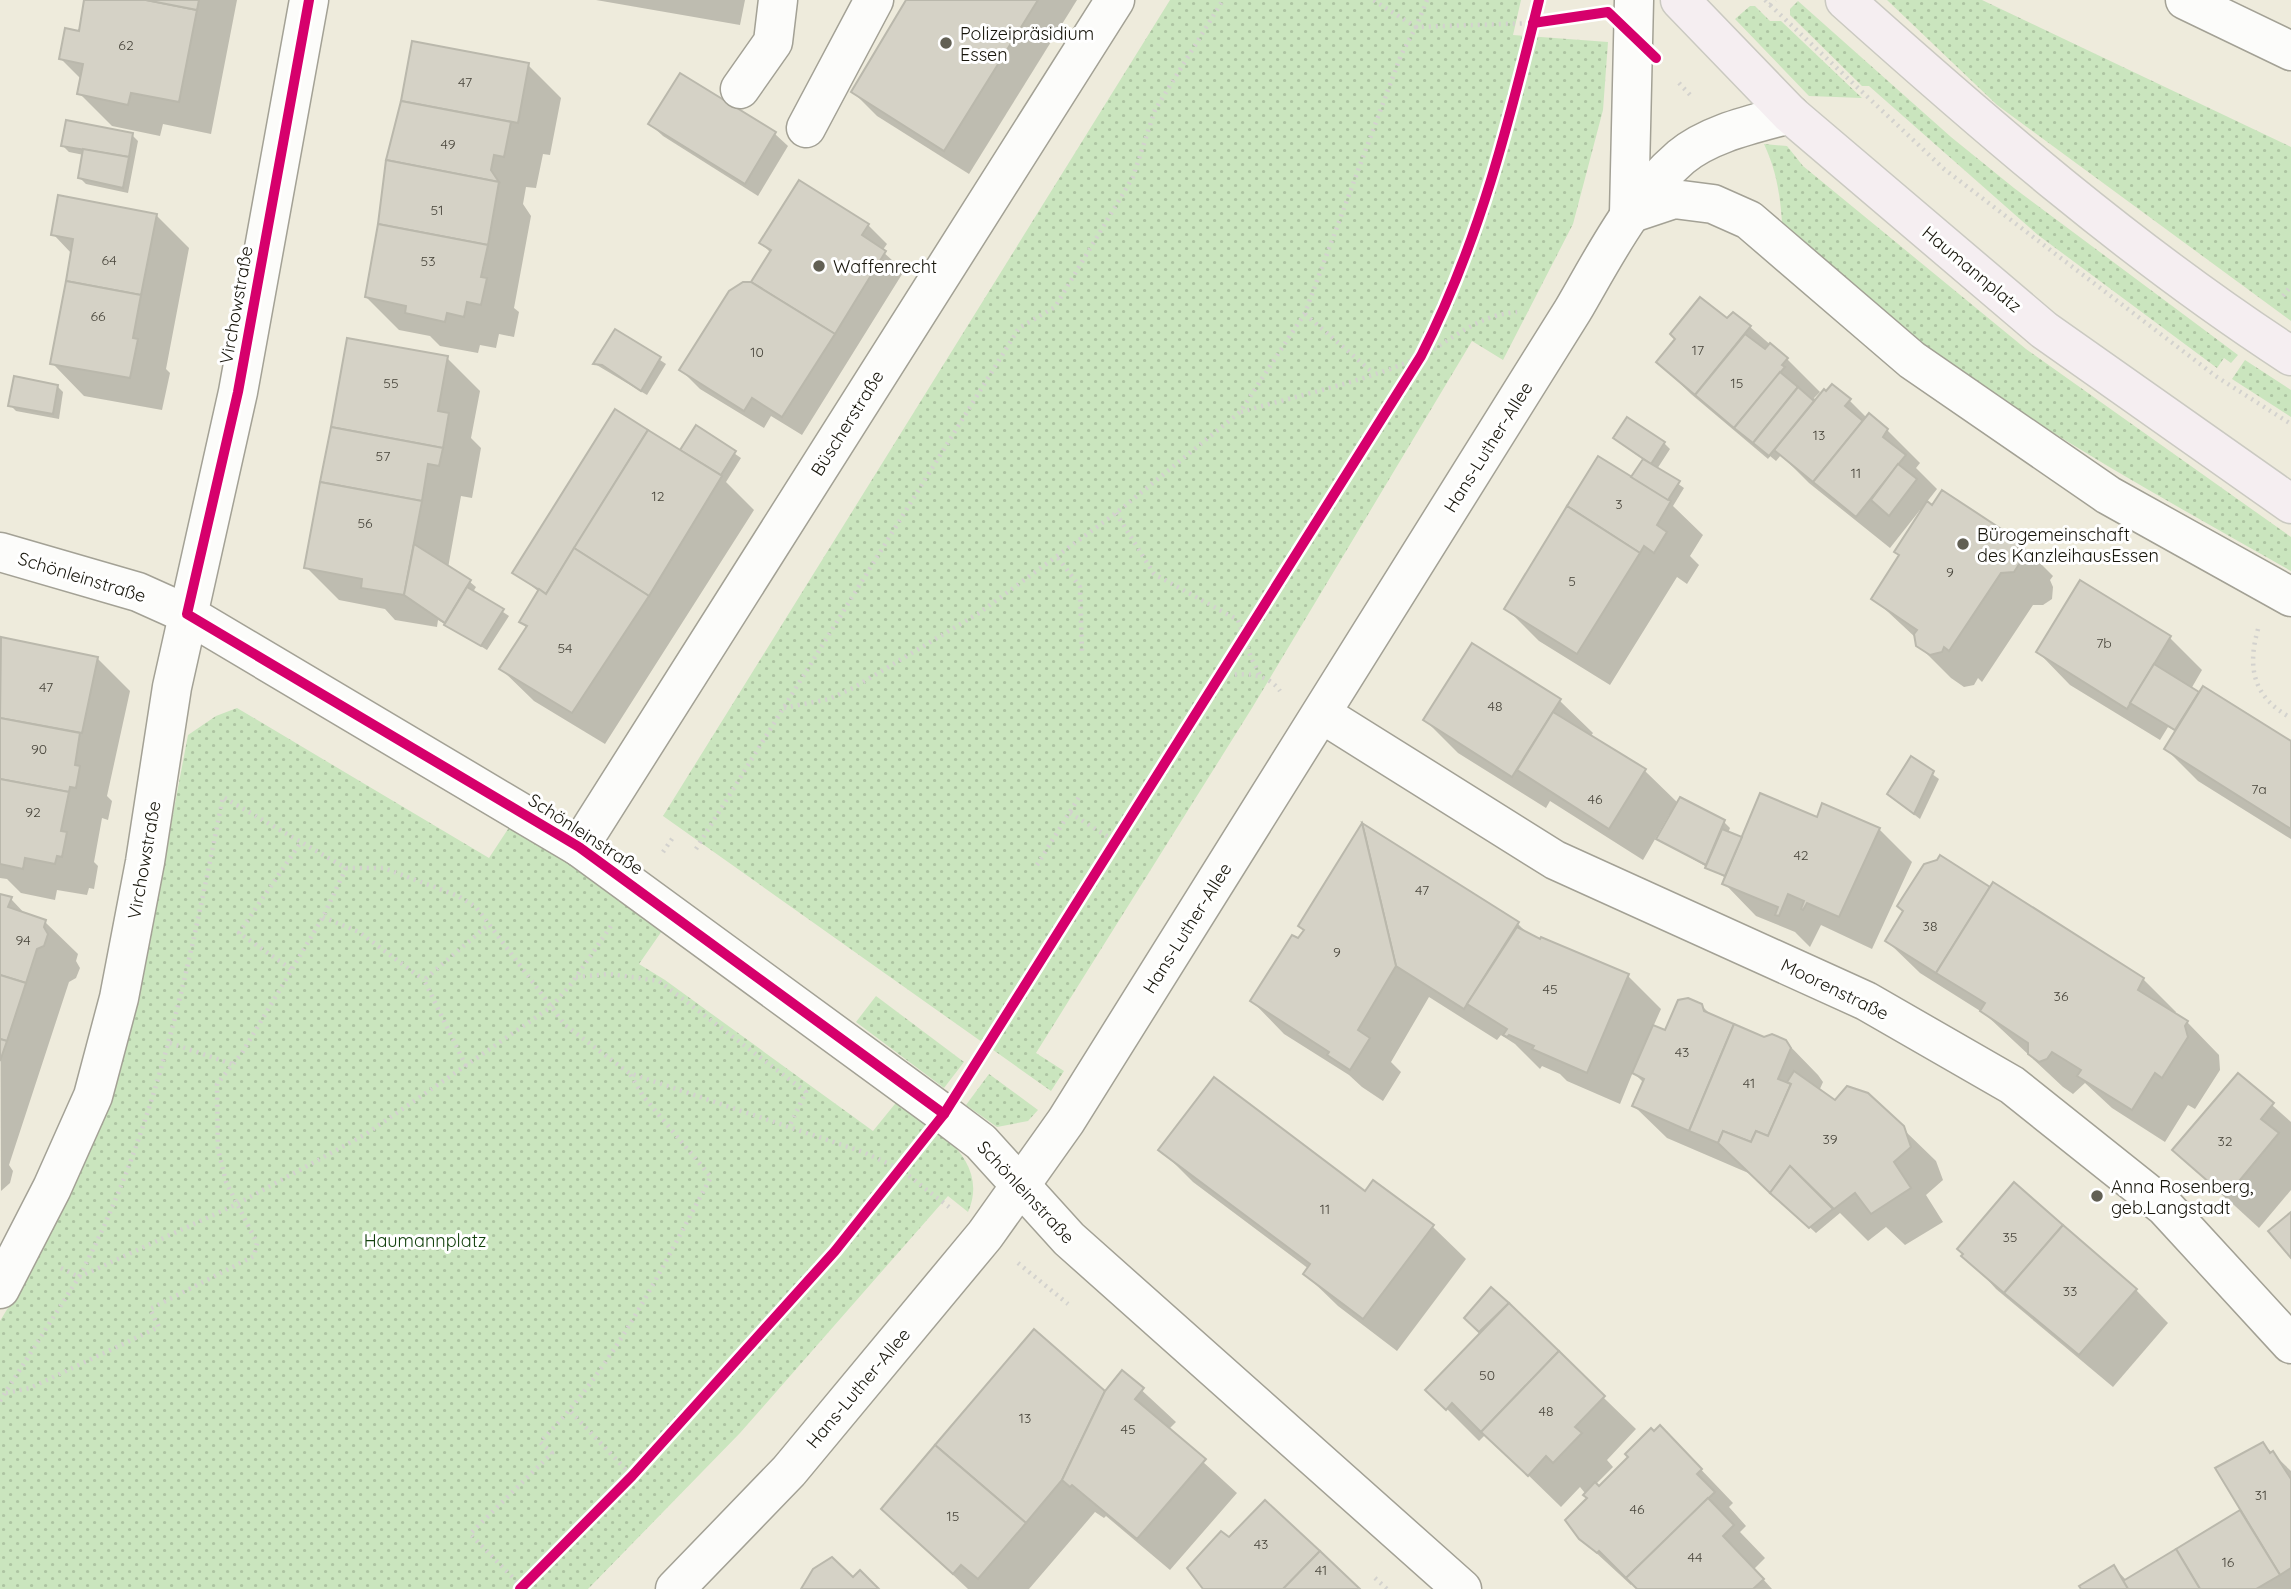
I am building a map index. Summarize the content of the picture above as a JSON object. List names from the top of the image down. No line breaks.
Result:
{"streets":{"main road":["Haumannplatz"],"street":["Virchowstraße","Büscherstraße","Hans-Luther-Allee","Schönleinstraße","Moorenstraße"]},"crossings":[["Haumannplatz","Hans-Luther-Allee"],["Virchowstraße","Schönleinstraße"],["Büscherstraße","Schönleinstraße"],["Hans-Luther-Allee","Schönleinstraße"],["Hans-Luther-Allee","Moorenstraße"]],"parks":["Haumannplatz"],"places":["Polizeipräsidium Essen","Waffenrecht","Bürogemeinschaft des KanzleihausEssen","Anna Rosenberg, geb.Langstadt"],"house_numbers":["62","47","49","51","64","53","66","17","10","55","15","13","57","11","12","3","56","9","5","7b","54","47","48","90","7a","46","92","42","47","38","94","9","45","36","43","41","39","32","11","35","33","50","48","13","45","31","46","15","43","44","16","41"]}
